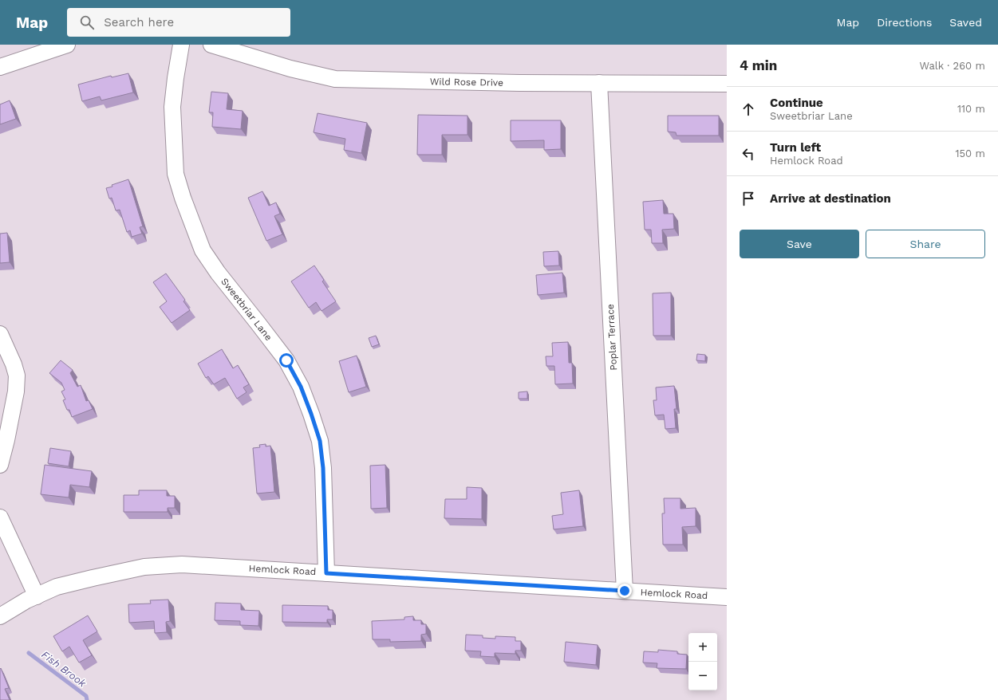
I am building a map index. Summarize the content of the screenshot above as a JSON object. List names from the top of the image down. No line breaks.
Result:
{"streets":{"street":["Wild Rose Drive","Sweetbriar Lane","Poplar Terrace","Hemlock Road"]},"crossings":[["Wild Rose Drive","Poplar Terrace"],["Sweetbriar Lane","Hemlock Road"],["Poplar Terrace","Hemlock Road"]],"water":["Fish Brook"],"page":{"header":"Map","search":"Search here","nav":["Map","Directions","Saved"],"heading":["4 min","Walk · 260 m"],"list":[["Continue","Sweetbriar Lane","110 m"],["Turn left","Hemlock Road","150 m"],"Arrive at destination"],"buttons":["Save","Share"],"map_buttons":["+","−"]}}
